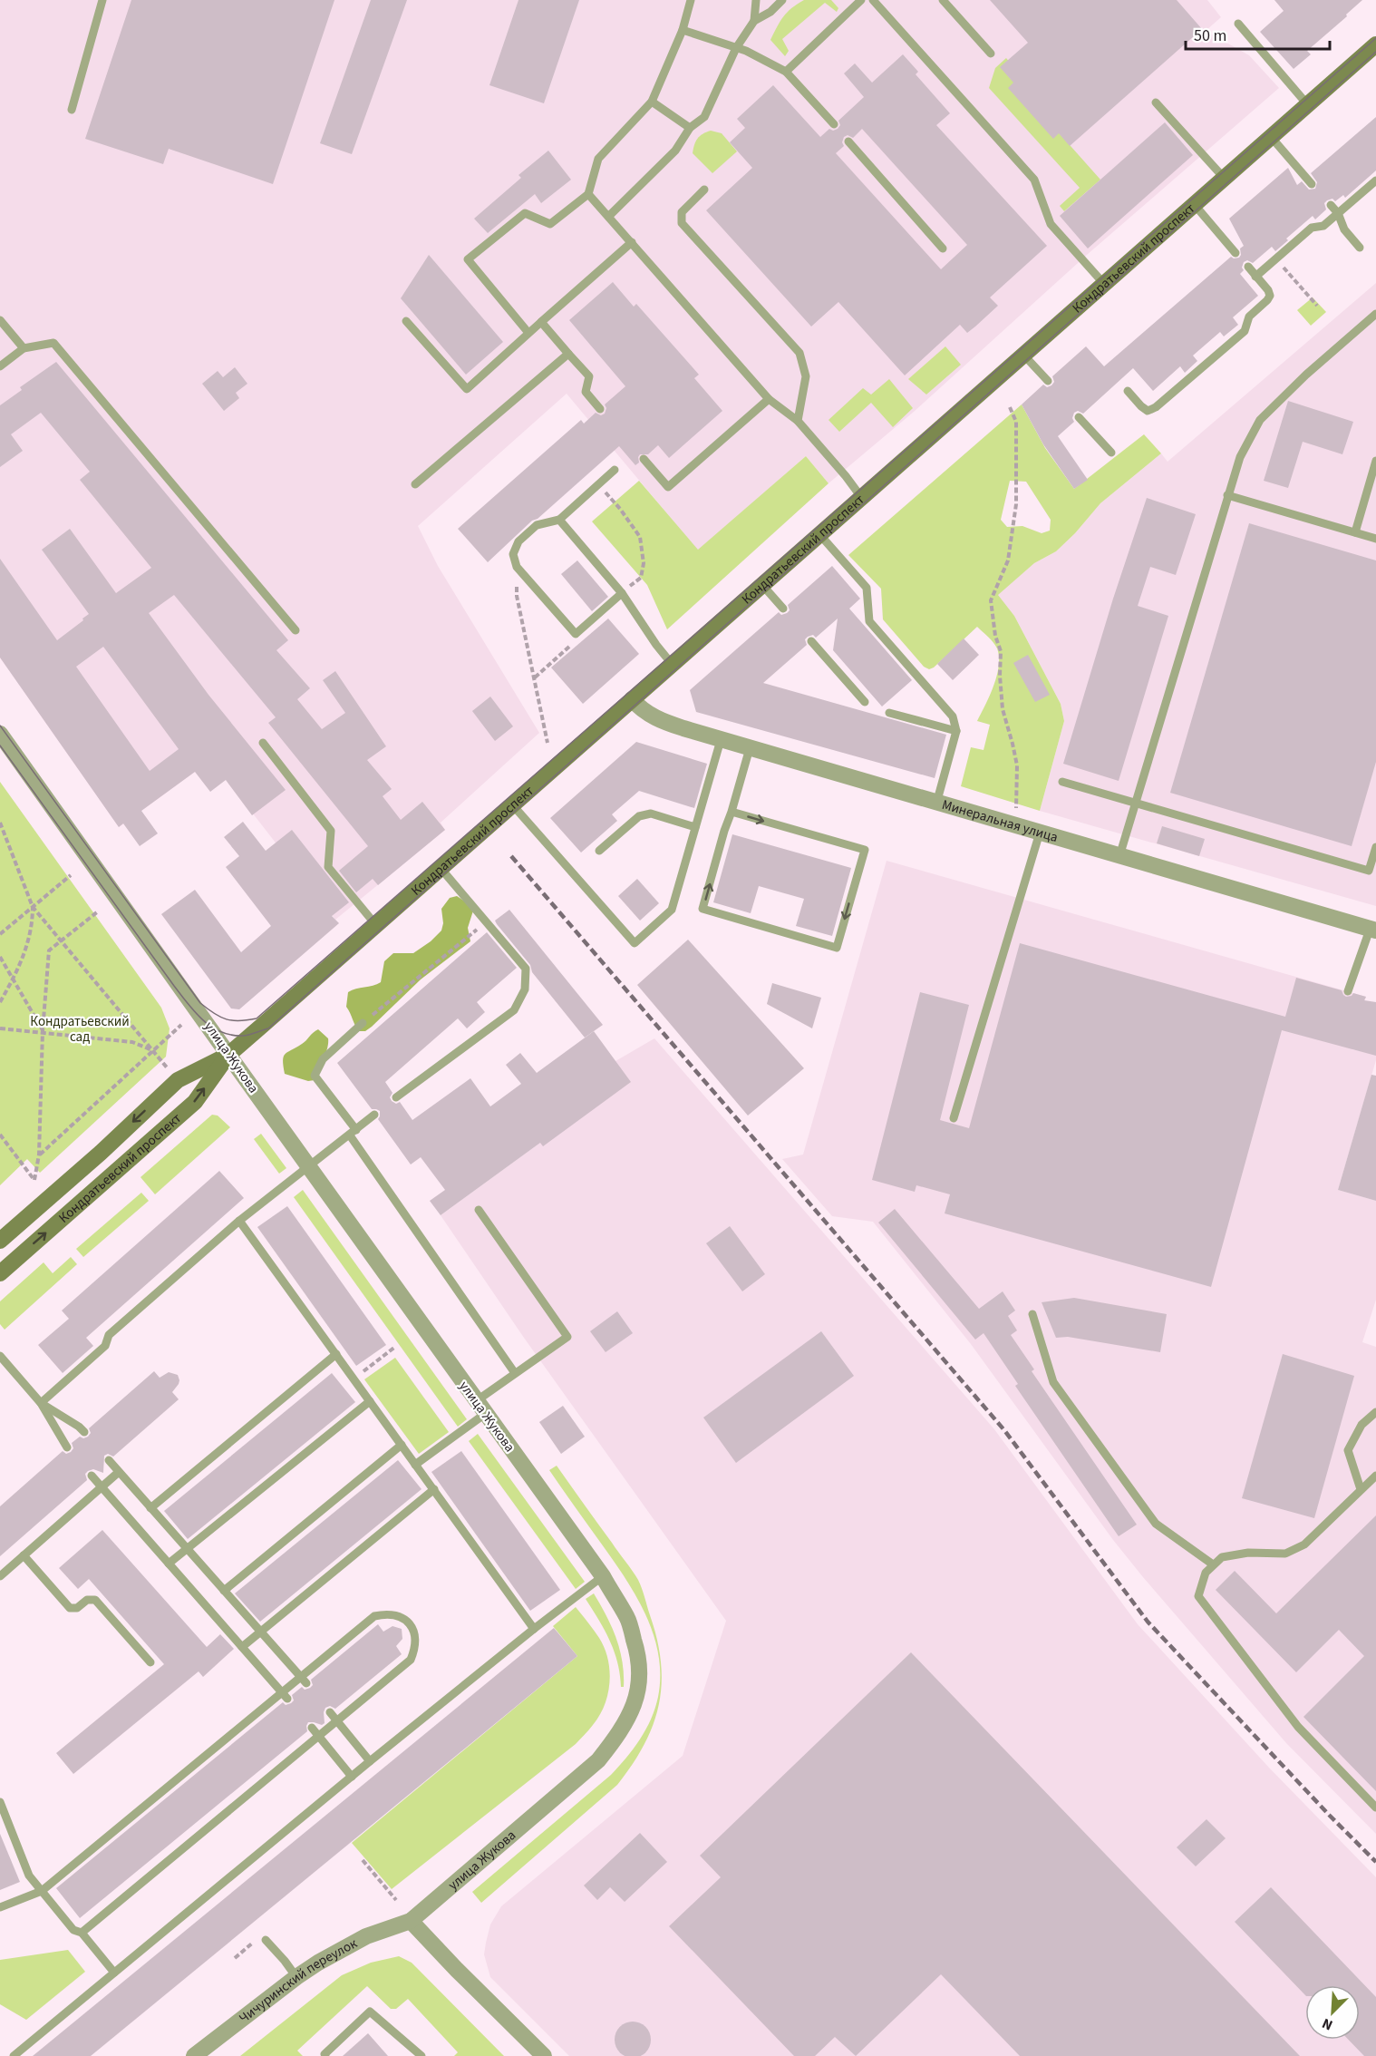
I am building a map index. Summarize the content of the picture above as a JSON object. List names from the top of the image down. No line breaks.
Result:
{"streets":{"main road":["Кондратьевский проспект"],"street":["Минеральная улица","улица Жукова","Чичуринский переулок"]},"crossings":[["Кондратьевский проспект","Минеральная улица"],["Кондратьевский проспект","улица Жукова"],["улица Жукова","Чичуринский переулок"]],"parks":["Кондратьевский сад"],"scale_bar":"50 m","north":"bottom left"}
